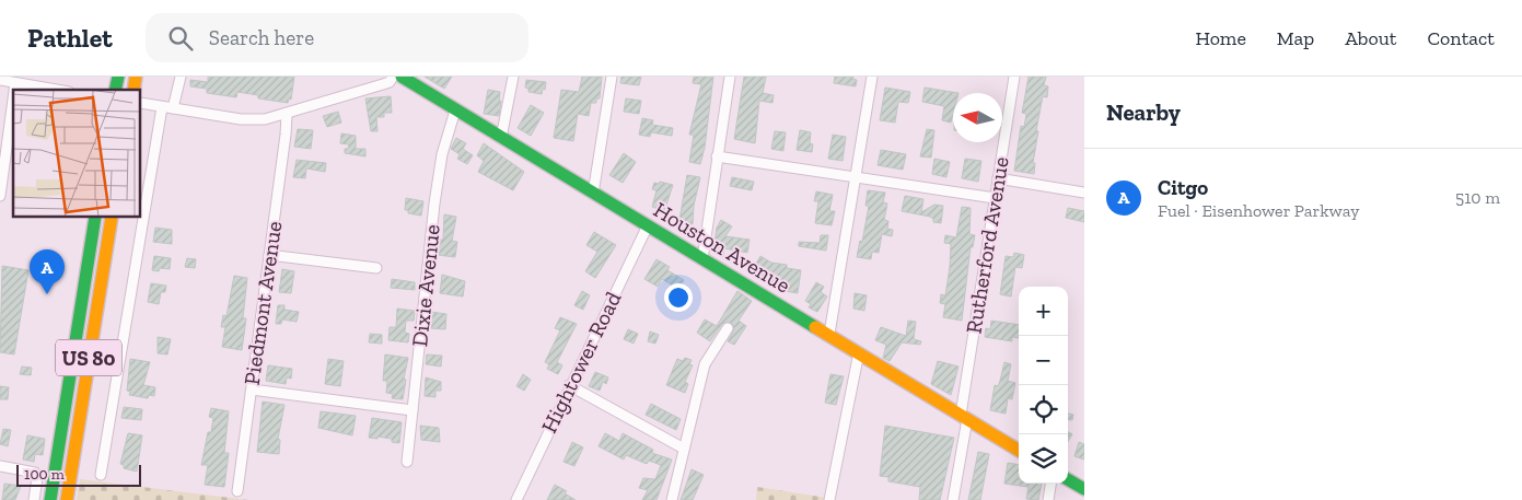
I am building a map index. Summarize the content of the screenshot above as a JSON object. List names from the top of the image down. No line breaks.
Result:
{"streets":{"street":["Rutherford Avenue","Houston Avenue","Dixie Avenue","Piedmont Avenue","US 80","Hightower Road"]},"crossings":[["Rutherford Avenue","Houston Avenue"],["Houston Avenue","Dixie Avenue"],["Houston Avenue","Hightower Road"]],"scale_bar":"100 m","north":"left","page":{"header":"Pathlet","search":"Search here","nav":["Home","Map","About","Contact"],"heading":"Nearby","list":[{"mark":"A","name":"Citgo","note":"Fuel · Eisenhower Parkway","value":"510 m"}],"pins":"A","map_buttons":["+","−"],"scale":"100 m"}}
